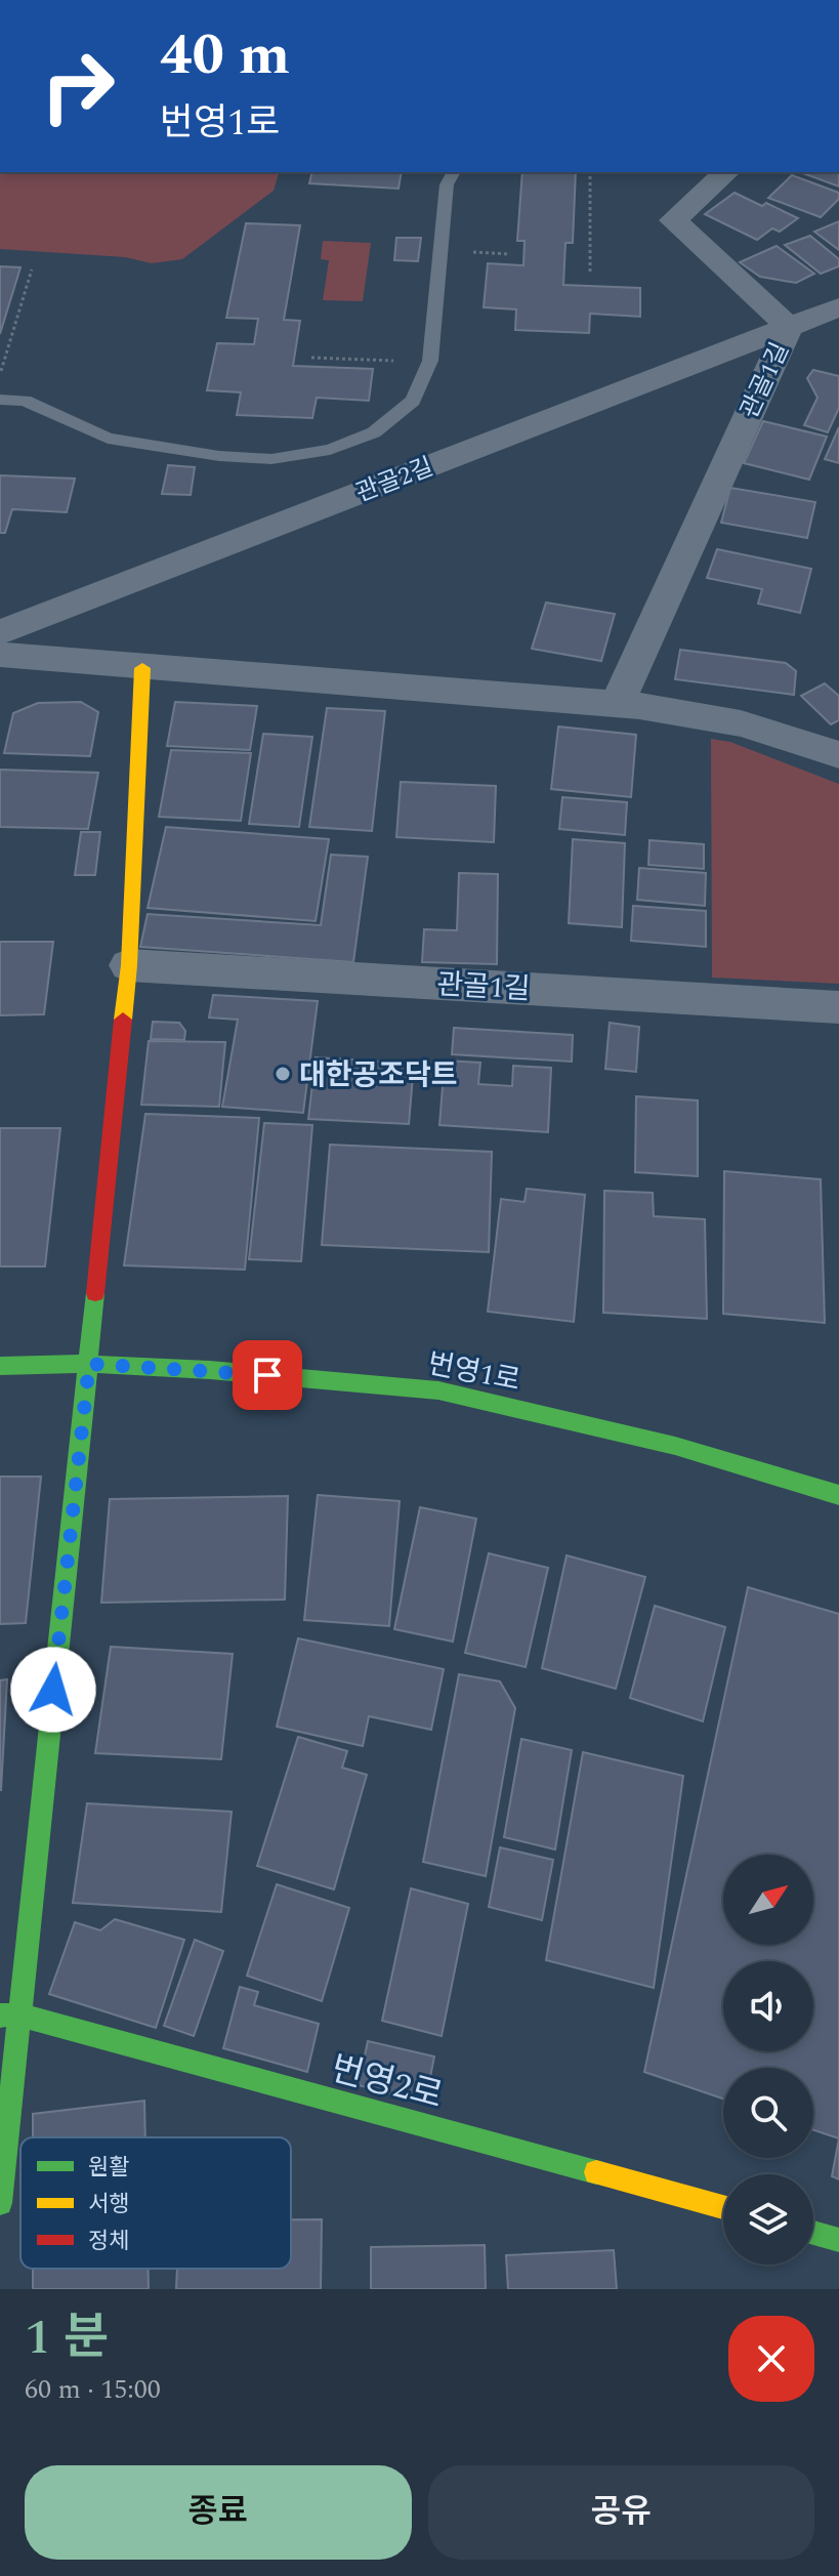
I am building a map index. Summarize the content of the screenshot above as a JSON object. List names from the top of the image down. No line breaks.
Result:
{"streets":{"street":["관골1길","관골2길","번영1로","번영2로"]},"crossings":[["관골1길","관골2길"]],"places":["대한공조닥트"],"legend":["원활","서행","정체"],"north":"top right","page":{"turn":["40 m","번영1로"],"heading":["1 분","60 m · 15:00"],"buttons":["종료","공유"]}}
